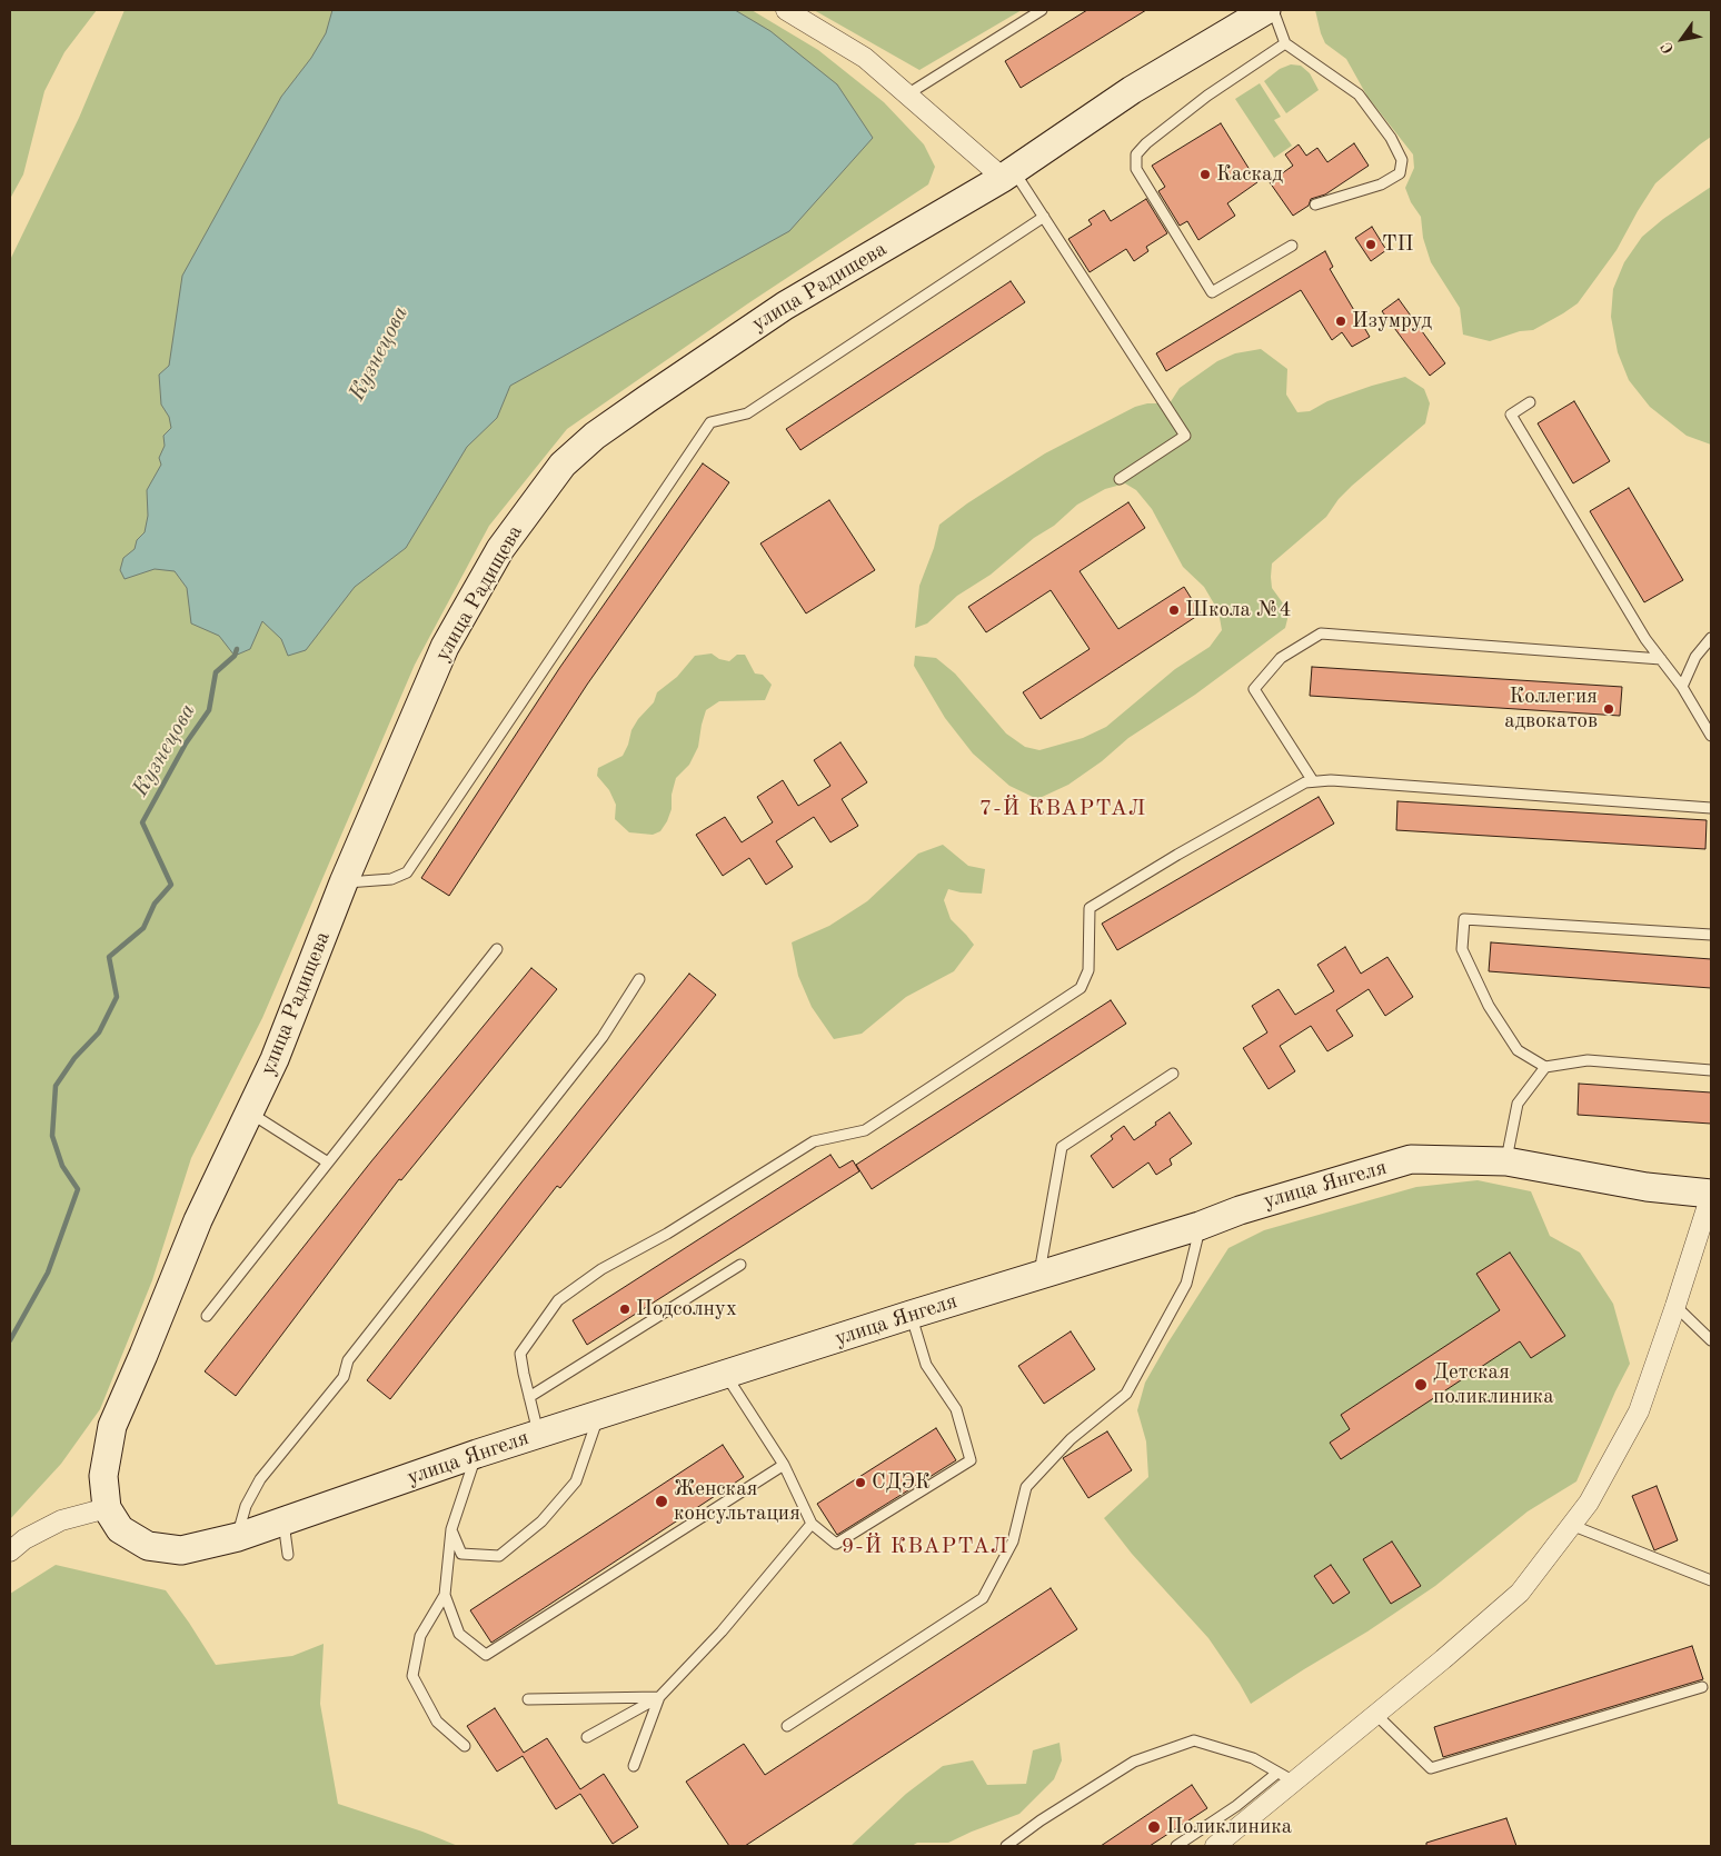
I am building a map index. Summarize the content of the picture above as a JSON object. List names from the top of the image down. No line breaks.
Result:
{"streets":{"street":["улица Радищева","улица Янгеля"]},"crossings":[["улица Радищева","улица Янгеля"]],"districts":["7-Й КВАРТАЛ","9-Й КВАРТАЛ"],"water":["Кузнецова"],"places":["Каскад","ТП","Изумруд","Школа №4","Коллегия адвокатов","Подсолнух","Детская поликлиника","СДЭК","Женская консультация","Поликлиника"],"north":"bottom left"}
